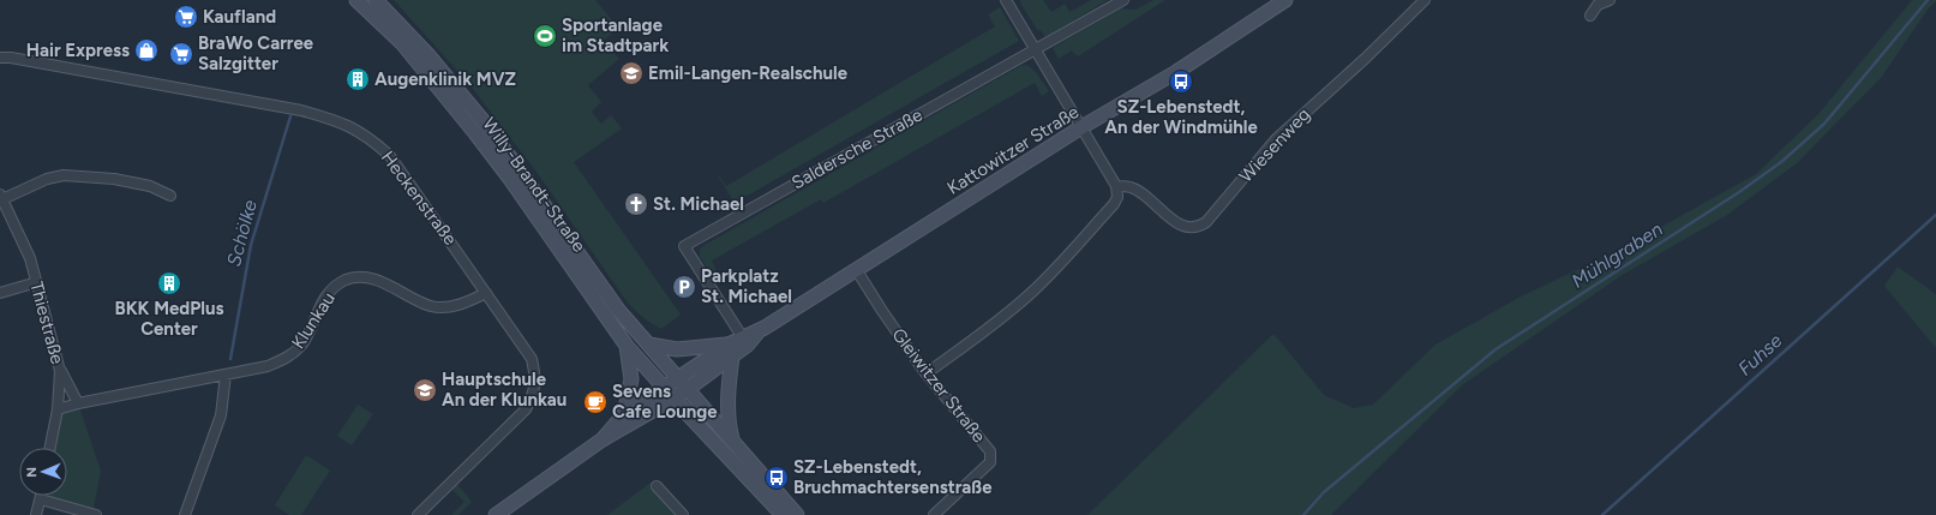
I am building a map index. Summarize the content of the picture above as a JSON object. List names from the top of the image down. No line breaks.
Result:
{"streets":{"street":["Wiesenweg","Saldersche Straße","Kattowitzer Straße","Willy-Brandt-Straße","Heckenstraße","Klunkau","Thiestraße","Gleiwitzer Straße"]},"crossings":[["Saldersche Straße","Kattowitzer Straße"],["Kattowitzer Straße","Willy-Brandt-Straße"],["Kattowitzer Straße","Gleiwitzer Straße"],["Heckenstraße","Klunkau"],["Klunkau","Thiestraße"]],"water":["Schölke","Mühlgraben","Fuhse"],"places":{"supermarket":["Kaufland","BraWo Carree Salzgitter"],"sports":["Sportanlage im Stadtpark"],"shop":["Hair Express"],"school or university":["Emil-Langen-Realschule","Hauptschule An der Klunkau"],"building":["Augenklinik MVZ","BKK MedPlus Center"],"bus stop":["SZ-Lebenstedt, An der Windmühle","SZ-Lebenstedt, Bruchmachtersenstraße"],"church":["St. Michael"],"parking":["Parkplatz St. Michael"],"cafe":["Sevens Cafe Lounge"]},"north":"left"}
